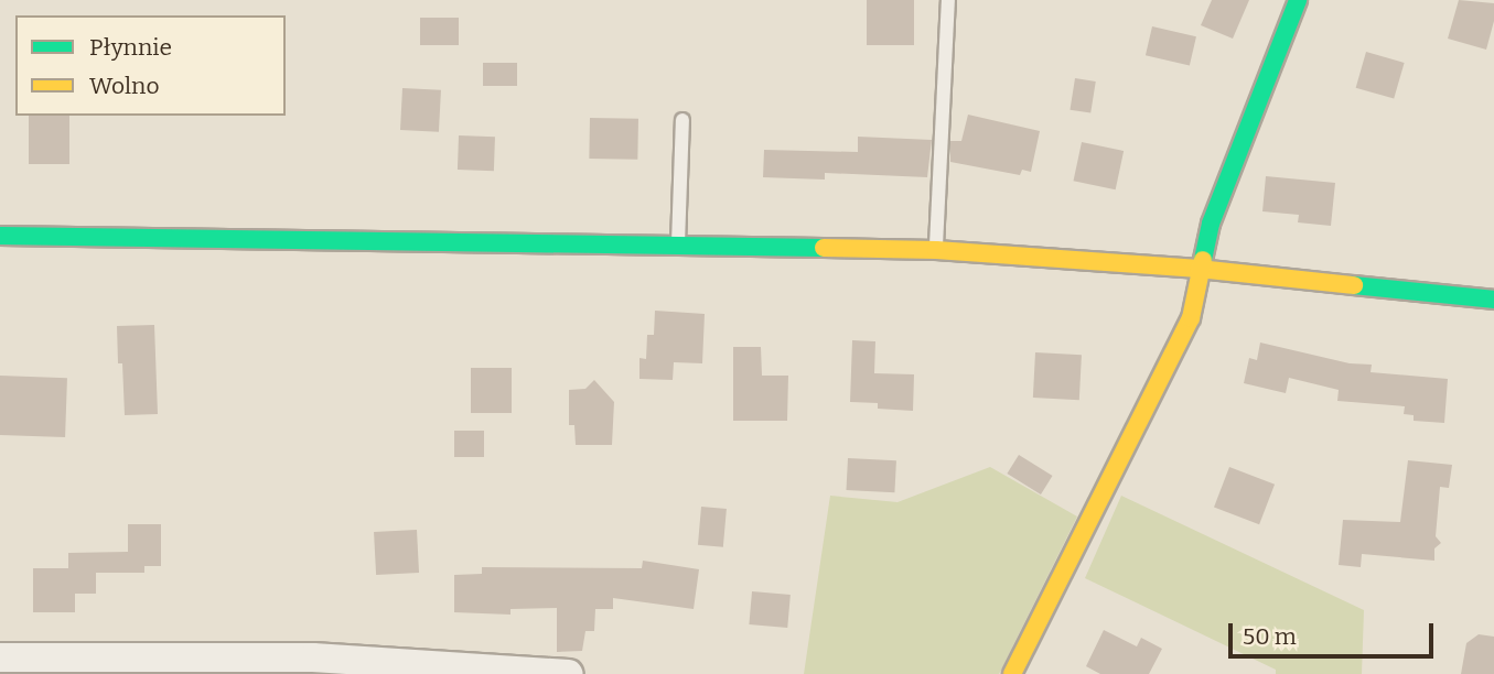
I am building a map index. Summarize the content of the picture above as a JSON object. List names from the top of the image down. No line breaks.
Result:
{"legend":["Płynnie","Wolno"],"scale_bar":"50 m"}
